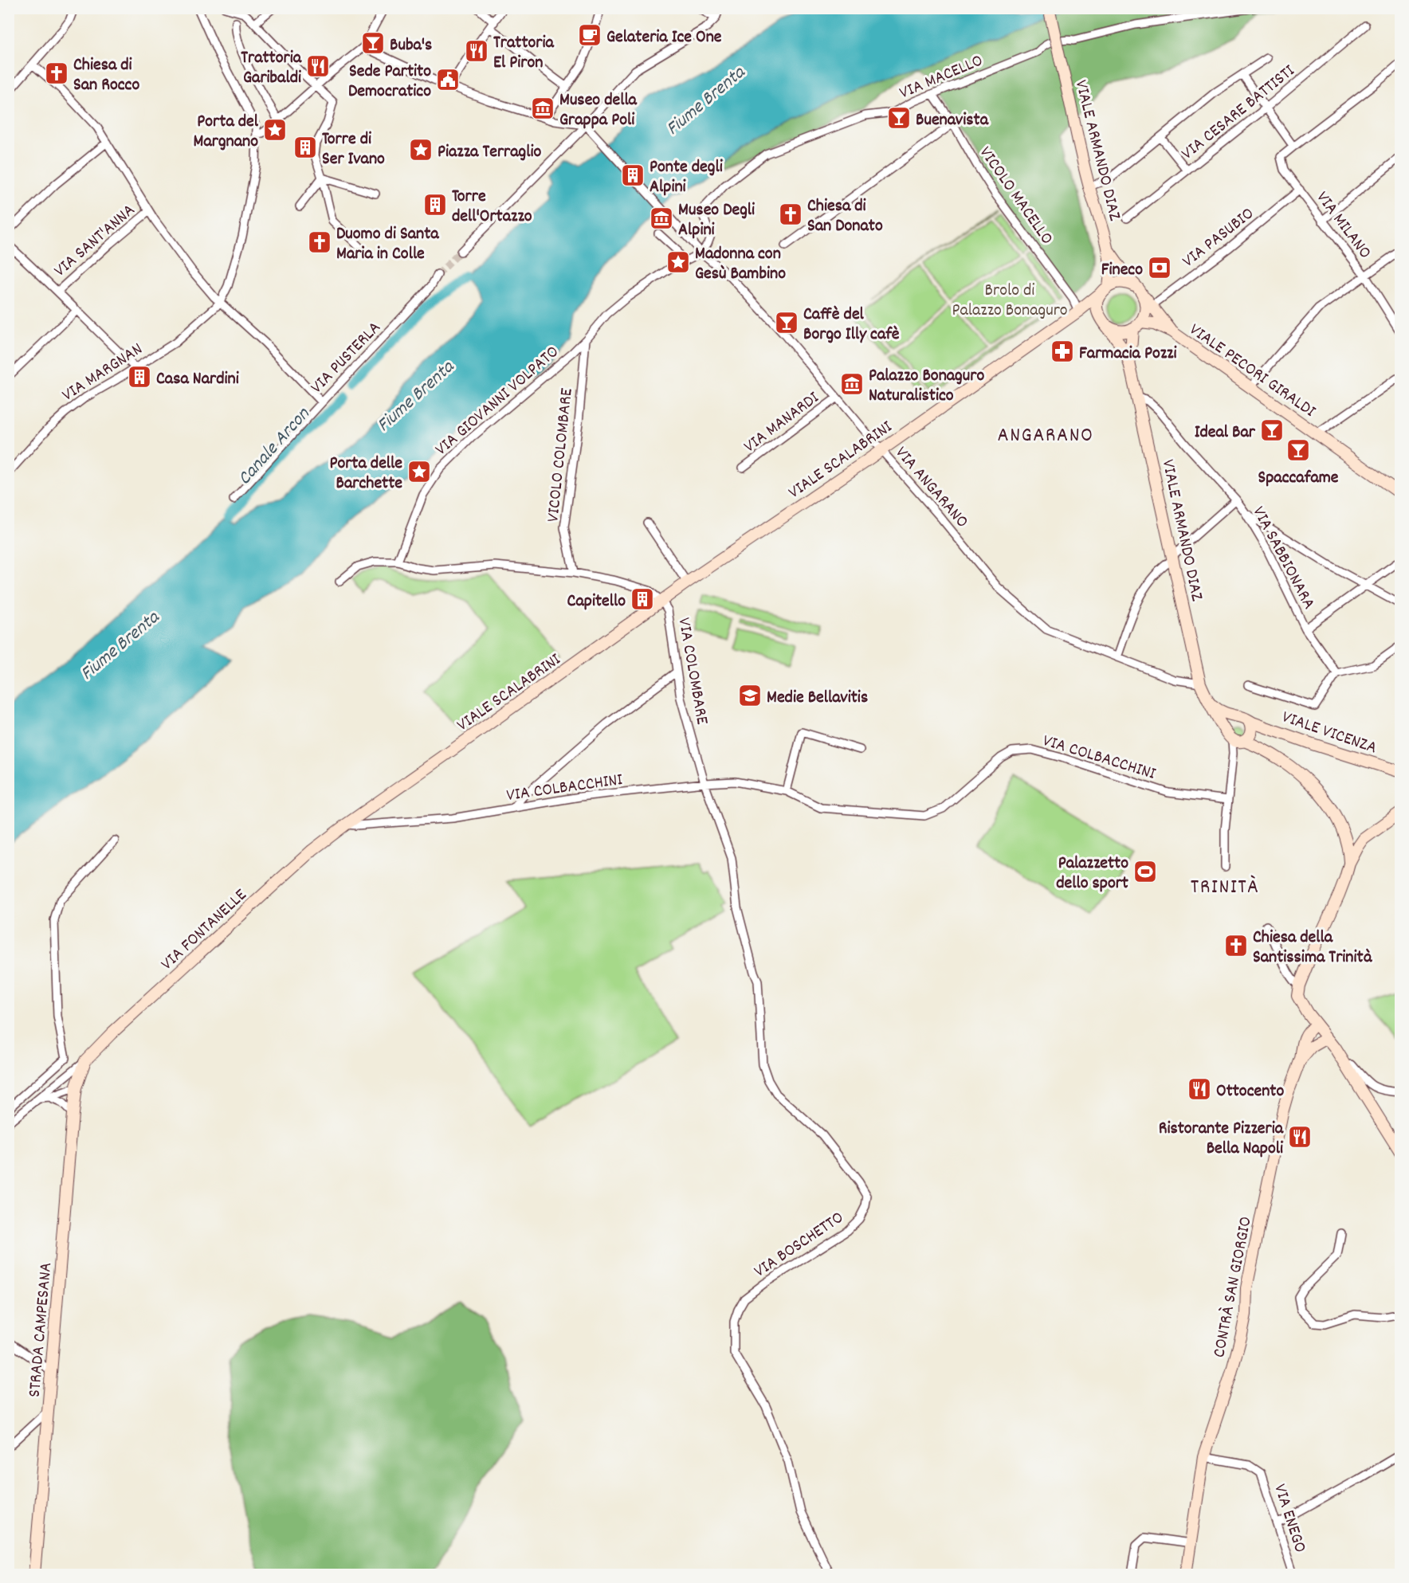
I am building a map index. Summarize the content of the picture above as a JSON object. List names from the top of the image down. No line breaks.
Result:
{"streets":{"street":["VIA MACELLO","VIA CESARE BATTISTI","VIALE ARMANDO DIAZ","VICOLO MACELLO","VIA MILANO","VIA PASUBIO","VIA SANT'ANNA","VIA PUSTERLA","VIALE PECORI GIRALDI","VIA MARGNAN","VIA GIOVANNI VOLPATO","VIA MANARDI","VICOLO COLOMBARE","VIALE SCALABRINI","VIA ANGARANO","VIA SABBIONARA","VIA COLOMBARE","VIALE VICENZA","VIA COLBACCHINI","VIA FONTANELLE","VIA BOSCHETTO","CONTRÀ SAN GIORGIO","STRADA CAMPESANA","VIA ENEGO"]},"crossings":[["VIA MACELLO","VICOLO MACELLO"],["VIA MACELLO","VIA GIOVANNI VOLPATO"],["VIA MACELLO","VIA ANGARANO"],["VIALE ARMANDO DIAZ","VIALE PECORI GIRALDI"],["VIALE ARMANDO DIAZ","VIALE SCALABRINI"],["VIALE ARMANDO DIAZ","VIA ANGARANO"],["VIALE ARMANDO DIAZ","VIA SABBIONARA"],["VIALE ARMANDO DIAZ","VIALE VICENZA"],["VICOLO MACELLO","VIALE SCALABRINI"],["VIA MILANO","VIA PASUBIO"],["VIA PASUBIO","VIALE PECORI GIRALDI"],["VIA SANT'ANNA","VIA PUSTERLA"],["VIA SANT'ANNA","VIA MARGNAN"],["VIALE PECORI GIRALDI","VIALE SCALABRINI"],["VIA GIOVANNI VOLPATO","VICOLO COLOMBARE"],["VIA GIOVANNI VOLPATO","VIA ANGARANO"],["VIA GIOVANNI VOLPATO","VIA COLOMBARE"],["VIA MANARDI","VIA ANGARANO"],["VICOLO COLOMBARE","VIA COLOMBARE"],["VIALE SCALABRINI","VIA ANGARANO"],["VIALE SCALABRINI","VIA COLOMBARE"],["VIALE SCALABRINI","VIA COLBACCHINI"],["VIALE SCALABRINI","VIA FONTANELLE"],["VIA ANGARANO","VIA SABBIONARA"],["VIA COLOMBARE","VIA COLBACCHINI"],["VIA COLOMBARE","VIA BOSCHETTO"],["VIA COLBACCHINI","VIA FONTANELLE"],["VIA COLBACCHINI","VIA BOSCHETTO"],["VIA FONTANELLE","STRADA CAMPESANA"],["CONTRÀ SAN GIORGIO","VIA ENEGO"]],"districts":["ANGARANO","TRINITÀ"],"water":["Fiume Brenta","Canale Arcon"],"parks":["Brolo di Palazzo Bonaguro"],"places":{"cafe":["Gelateria Ice One"],"bar":["Buba's","Buenavista","Caffè del Borgo Illy cafè","Ideal Bar","Spaccafame"],"restaurant":["Trattoria El Piron","Trattoria Garibaldi","Ottocento","Ristorante Pizzeria Bella Napoli"],"church":["Chiesa di San Rocco","Chiesa di San Donato","Duomo di Santa Maria in Colle","Chiesa della Santissima Trinità"],"public building":["Sede Partito Democratico"],"museum":["Museo della Grappa Poli","Museo Degli Alpini","Palazzo Bonaguro Naturalistico"],"place":["Porta del Margnano","Piazza Terraglio","Madonna con Gesù Bambino","Porta delle Barchette"],"building":["Torre di Ser Ivano","Ponte degli Alpini","Torre dell'Ortazzo","Casa Nardini","Capitello"],"bank":["Fineco"],"pharmacy":["Farmacia Pozzi"],"school or university":["Medie Bellavitis"],"sports":["Palazzetto dello sport"]}}
